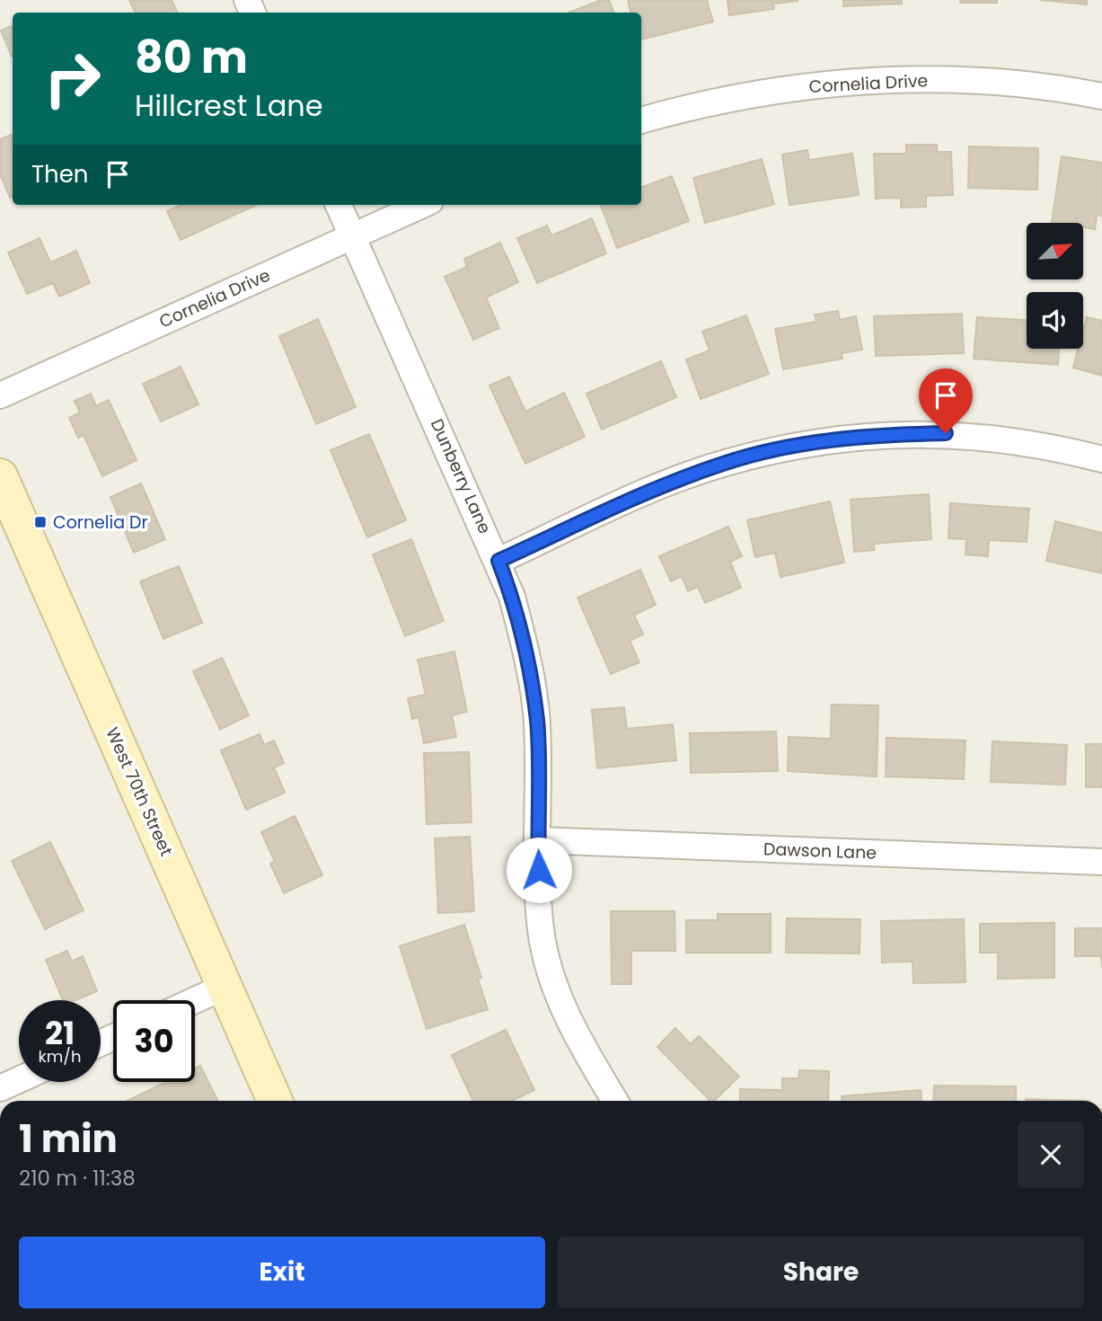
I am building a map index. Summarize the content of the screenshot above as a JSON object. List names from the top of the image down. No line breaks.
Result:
{"streets":{"street":["Cornelia Drive","Dunberry Lane","West 70th Street","Dawson Lane"]},"crossings":[["Cornelia Drive","Dunberry Lane"],["Dunberry Lane","Dawson Lane"]],"places":{"transit":["Cornelia Dr"]},"north":"top right","page":{"turn":["80 m","Hillcrest Lane"],"then":"Then","speed":"21 km/h","limit":"30","heading":["1 min","210 m · 11:38"],"buttons":["Exit","Share"]}}
